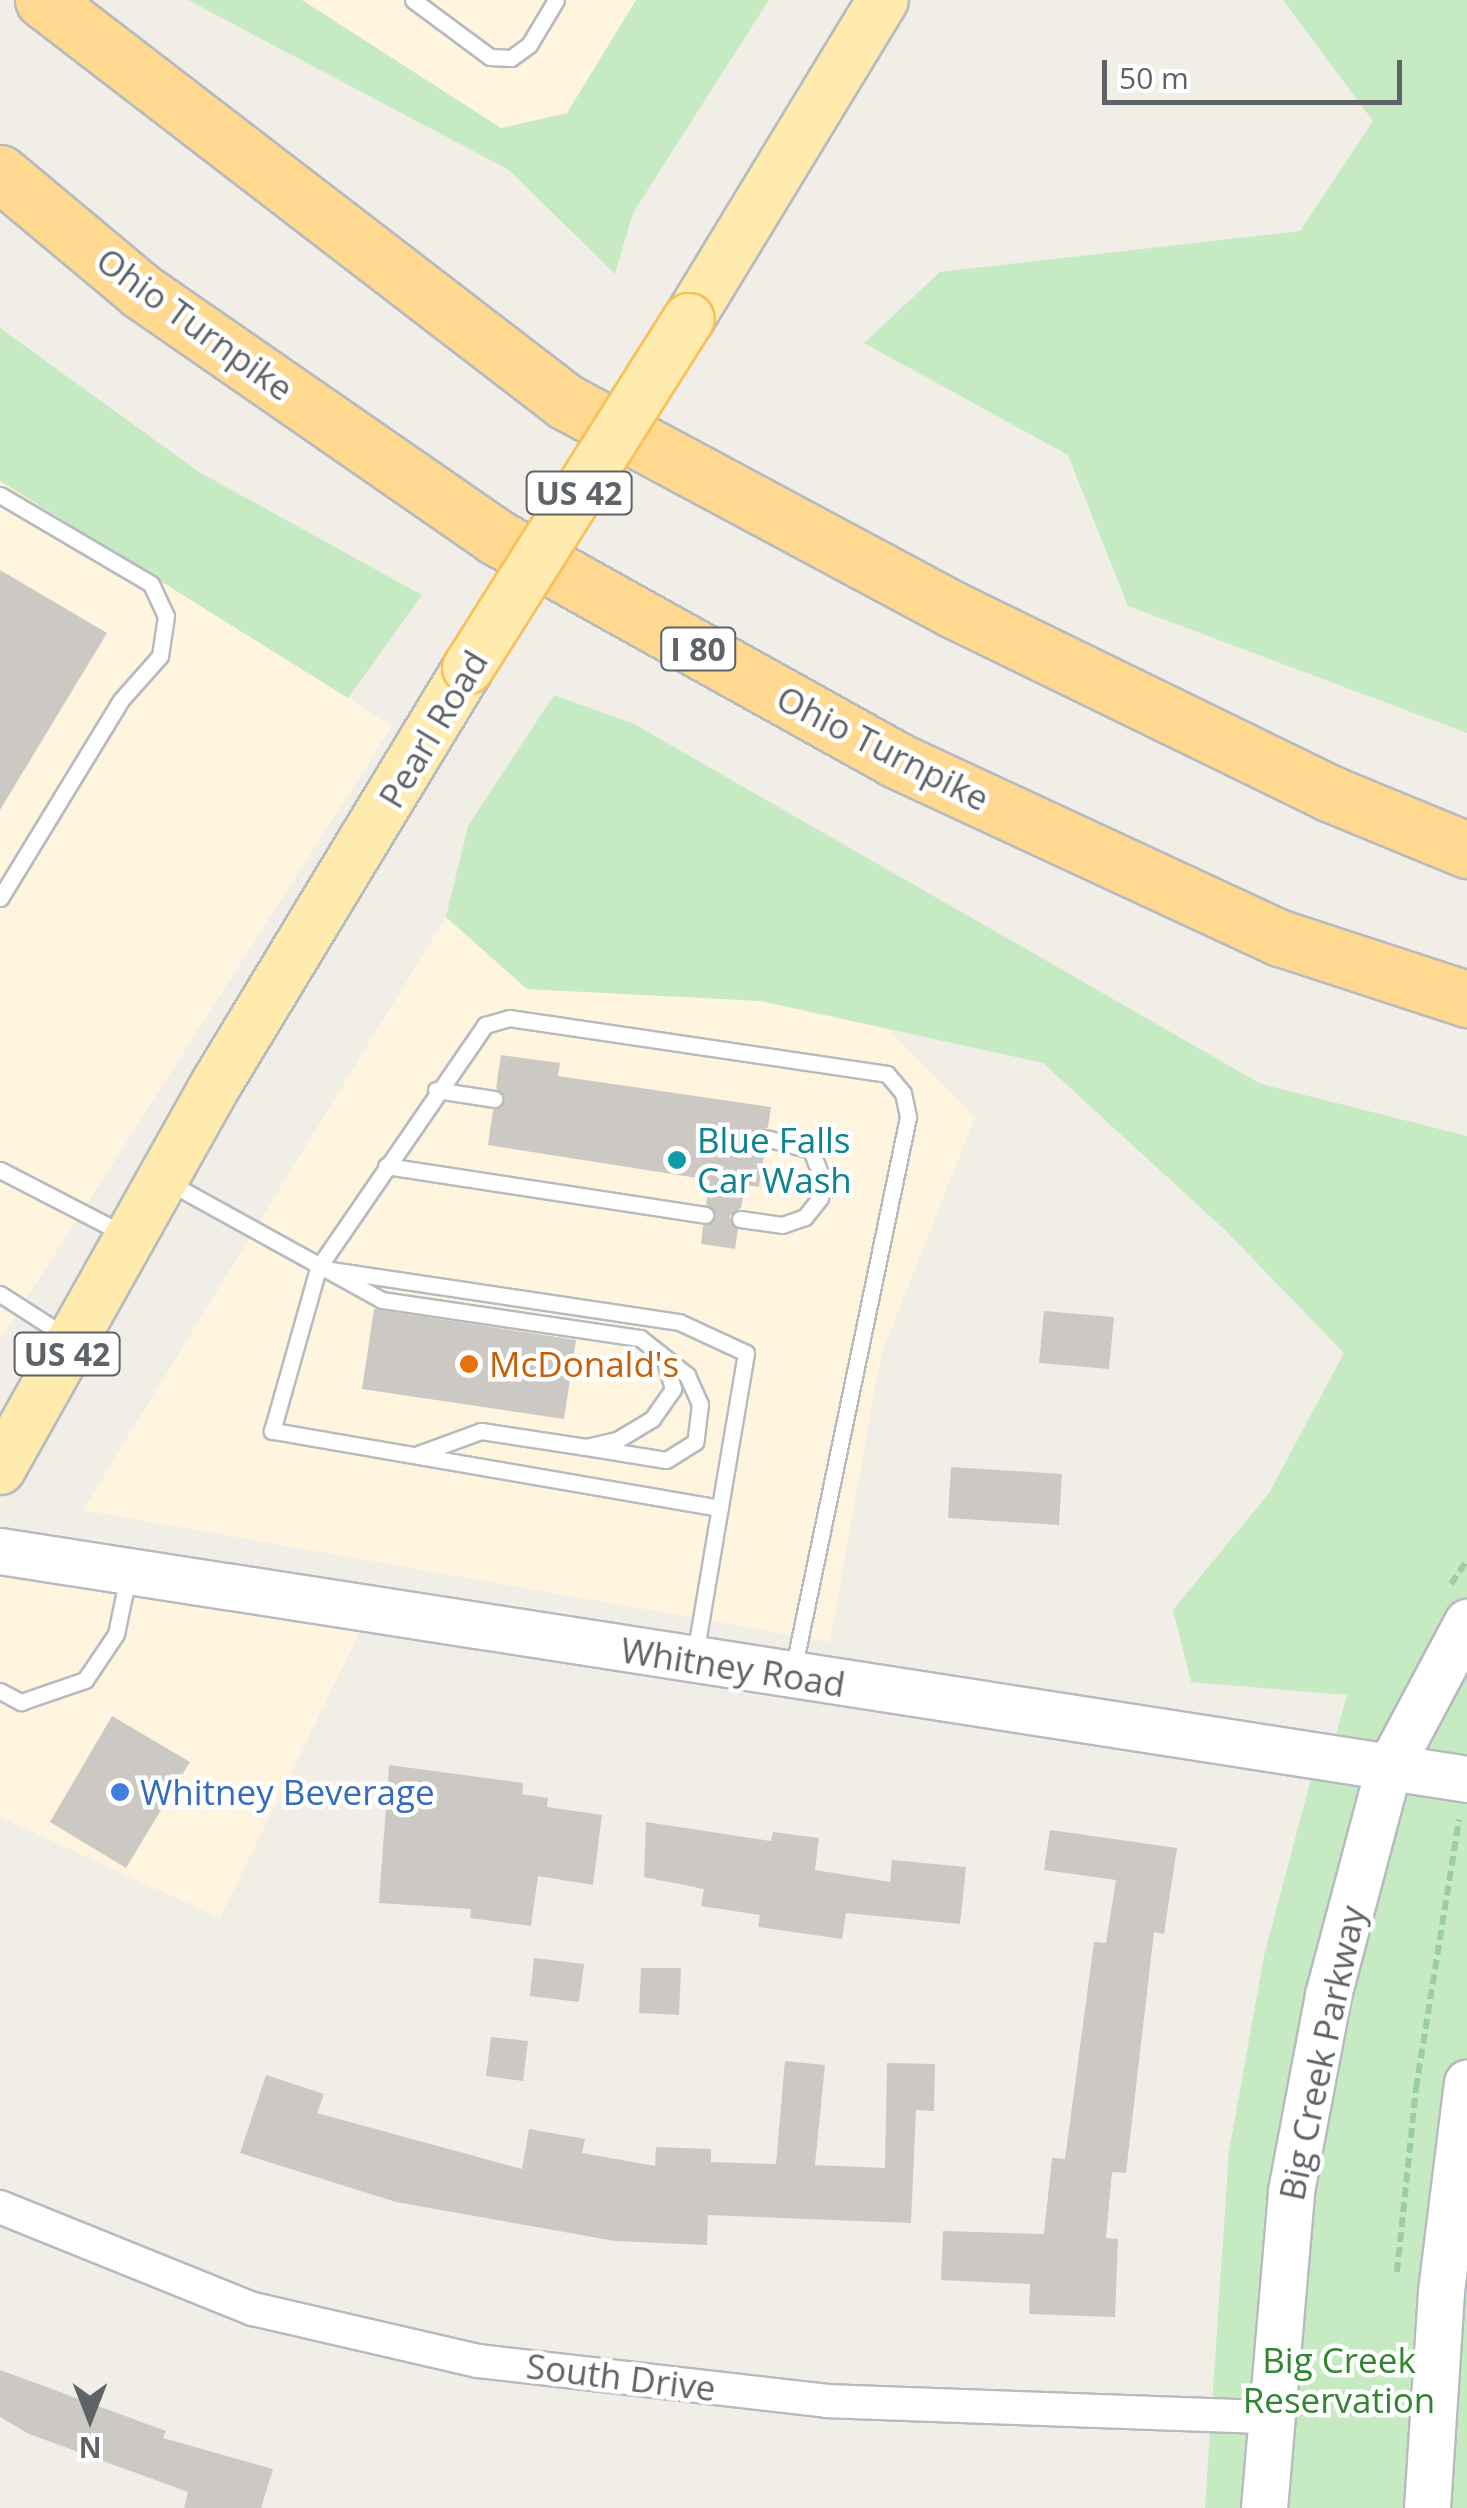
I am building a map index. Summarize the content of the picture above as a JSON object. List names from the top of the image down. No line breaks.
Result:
{"streets":{"highway":["Ohio Turnpike","I 80"],"main road":["US 42","Pearl Road"],"street":["Whitney Road","Big Creek Parkway","South Drive"]},"crossings":[["Whitney Road","Big Creek Parkway"],["Big Creek Parkway","South Drive"]],"parks":["Big Creek Reservation"],"places":["Blue Falls Car Wash","McDonald's","Whitney Beverage"],"scale_bar":"50 m","north":"bottom"}
